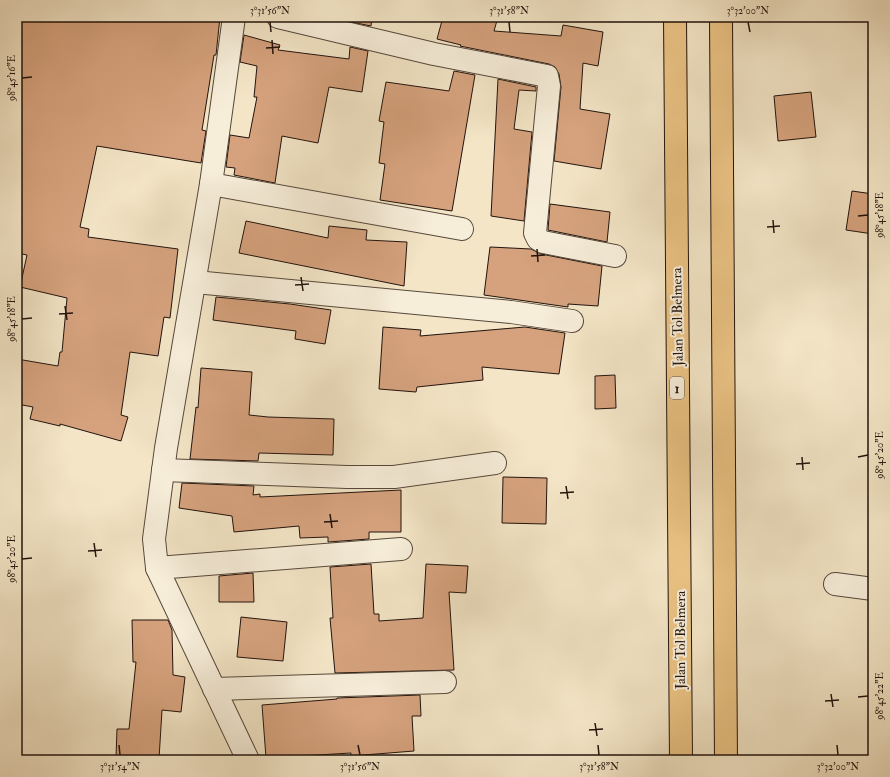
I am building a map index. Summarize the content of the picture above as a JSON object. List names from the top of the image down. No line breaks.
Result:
{"streets":{"highway":["Jalan Tol Belmera","1"]},"coordinates":["3°31'56\"N","3°31'58\"N","3°32'00\"N","98°45'16\"E","98°45'18\"E","98°45'20\"E","98°45'22\"E","3°31'54\"N"]}
